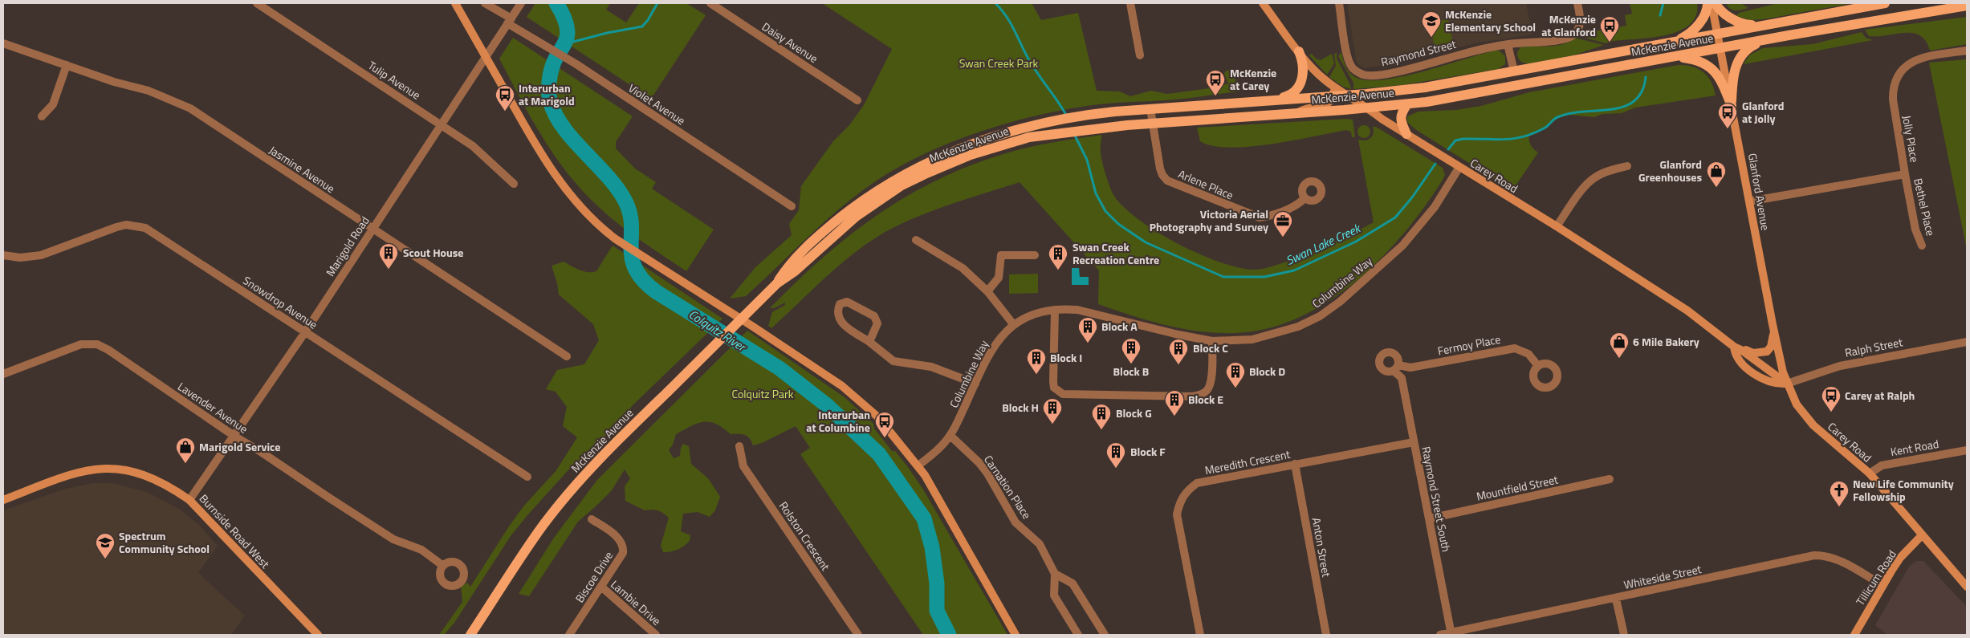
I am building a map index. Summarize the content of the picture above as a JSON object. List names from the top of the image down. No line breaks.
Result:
{"streets":{"main road":["McKenzie Avenue","Carey Road","Glanford Avenue","Burnside Road West","Tillicum Road"],"street":["Daisy Avenue","Raymond Street","Tulip Avenue","Violet Avenue","Jolly Place","Jasmine Avenue","Arlene Place","Bethel Place","Marigold Road","Columbine Way","Snowdrop Avenue","Fermoy Place","Ralph Street","Lavender Avenue","Kent Road","Meredith Crescent","Carnation Place","Mountfield Street","Raymond Street South","Rolston Crescent","Anton Street","Biscoe Drive","Whiteside Street","Lambie Drive"]},"crossings":[["McKenzie Avenue","Carey Road"],["McKenzie Avenue","Arlene Place"],["McKenzie Avenue","Glanford Avenue"],["Tulip Avenue","Marigold Road"],["Violet Avenue","Marigold Road"],["Jolly Place","Glanford Avenue"],["Jolly Place","Bethel Place"],["Jasmine Avenue","Marigold Road"],["Carey Road","Glanford Avenue"],["Carey Road","Columbine Way"],["Carey Road","Ralph Street"],["Carey Road","Kent Road"],["Carey Road","Tillicum Road"],["Glanford Avenue","Ralph Street"],["Marigold Road","Snowdrop Avenue"],["Marigold Road","Lavender Avenue"],["Marigold Road","Burnside Road West"],["Columbine Way","Carnation Place"],["Fermoy Place","Raymond Street South"],["Meredith Crescent","Raymond Street South"],["Meredith Crescent","Anton Street"],["Mountfield Street","Raymond Street South"],["Raymond Street South","Whiteside Street"],["Biscoe Drive","Lambie Drive"],["Whiteside Street","Tillicum Road"]],"water":["Swan Lake Creek","Colquitz River"],"parks":["Swan Creek Park","Colquitz Park"],"places":{"school or university":["McKenzie Elementary School","Spectrum Community School"],"bus stop":["McKenzie at Glanford","McKenzie at Carey","Interurban at Marigold","Glanford at Jolly","Carey at Ralph","Interurban at Columbine"],"shop":["Glanford Greenhouses","6 Mile Bakery","Marigold Service"],"office":["Victoria Aerial Photography and Survey"],"building":["Scout House","Swan Creek Recreation Centre","Block A","Block B","Block C","Block I","Block D","Block E","Block H","Block G","Block F"],"church":["New Life Community Fellowship"]}}
